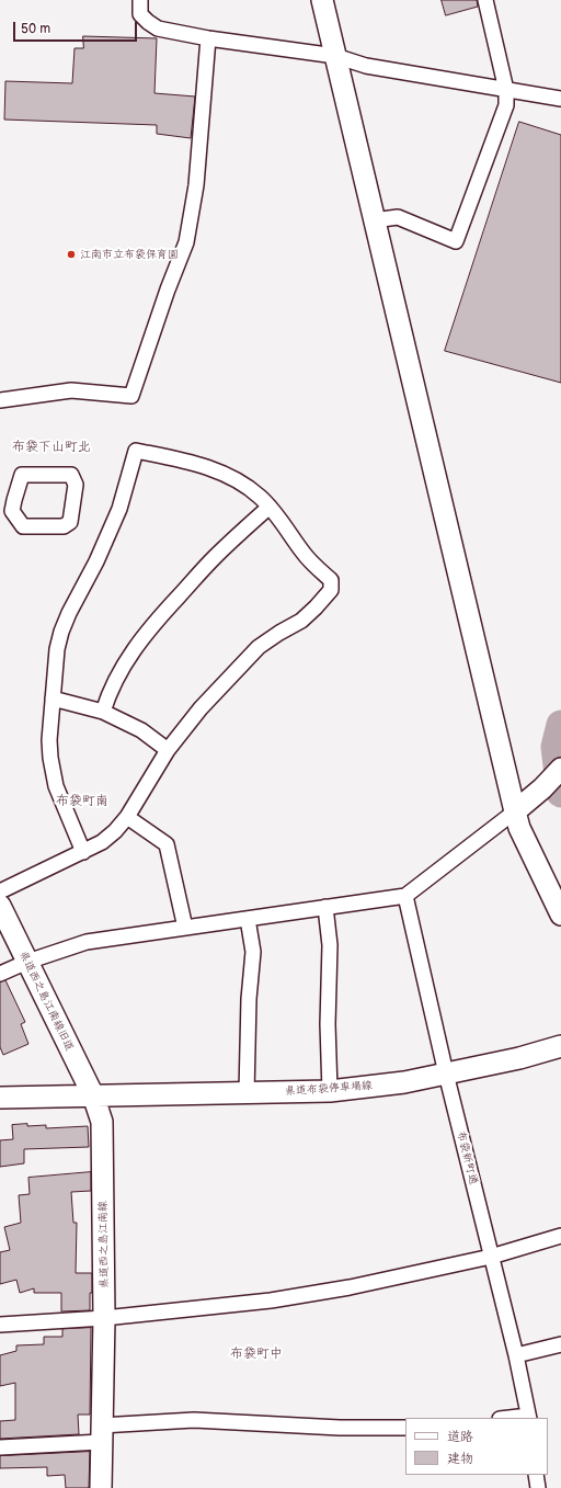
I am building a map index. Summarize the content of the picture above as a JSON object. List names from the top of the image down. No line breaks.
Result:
{"streets":{"street":["県道西之島江南線旧道","県道布袋停車場線","布袋新町通","県道西之島江南線"]},"crossings":[["県道西之島江南線旧道","県道布袋停車場線"],["県道西之島江南線旧道","県道西之島江南線"],["県道布袋停車場線","布袋新町通"],["県道布袋停車場線","県道西之島江南線"]],"districts":["布袋下山町北","布袋町南","布袋町中"],"places":["江南市立布袋保育園"],"legend":["道路","建物"],"scale_bar":"50 m"}
